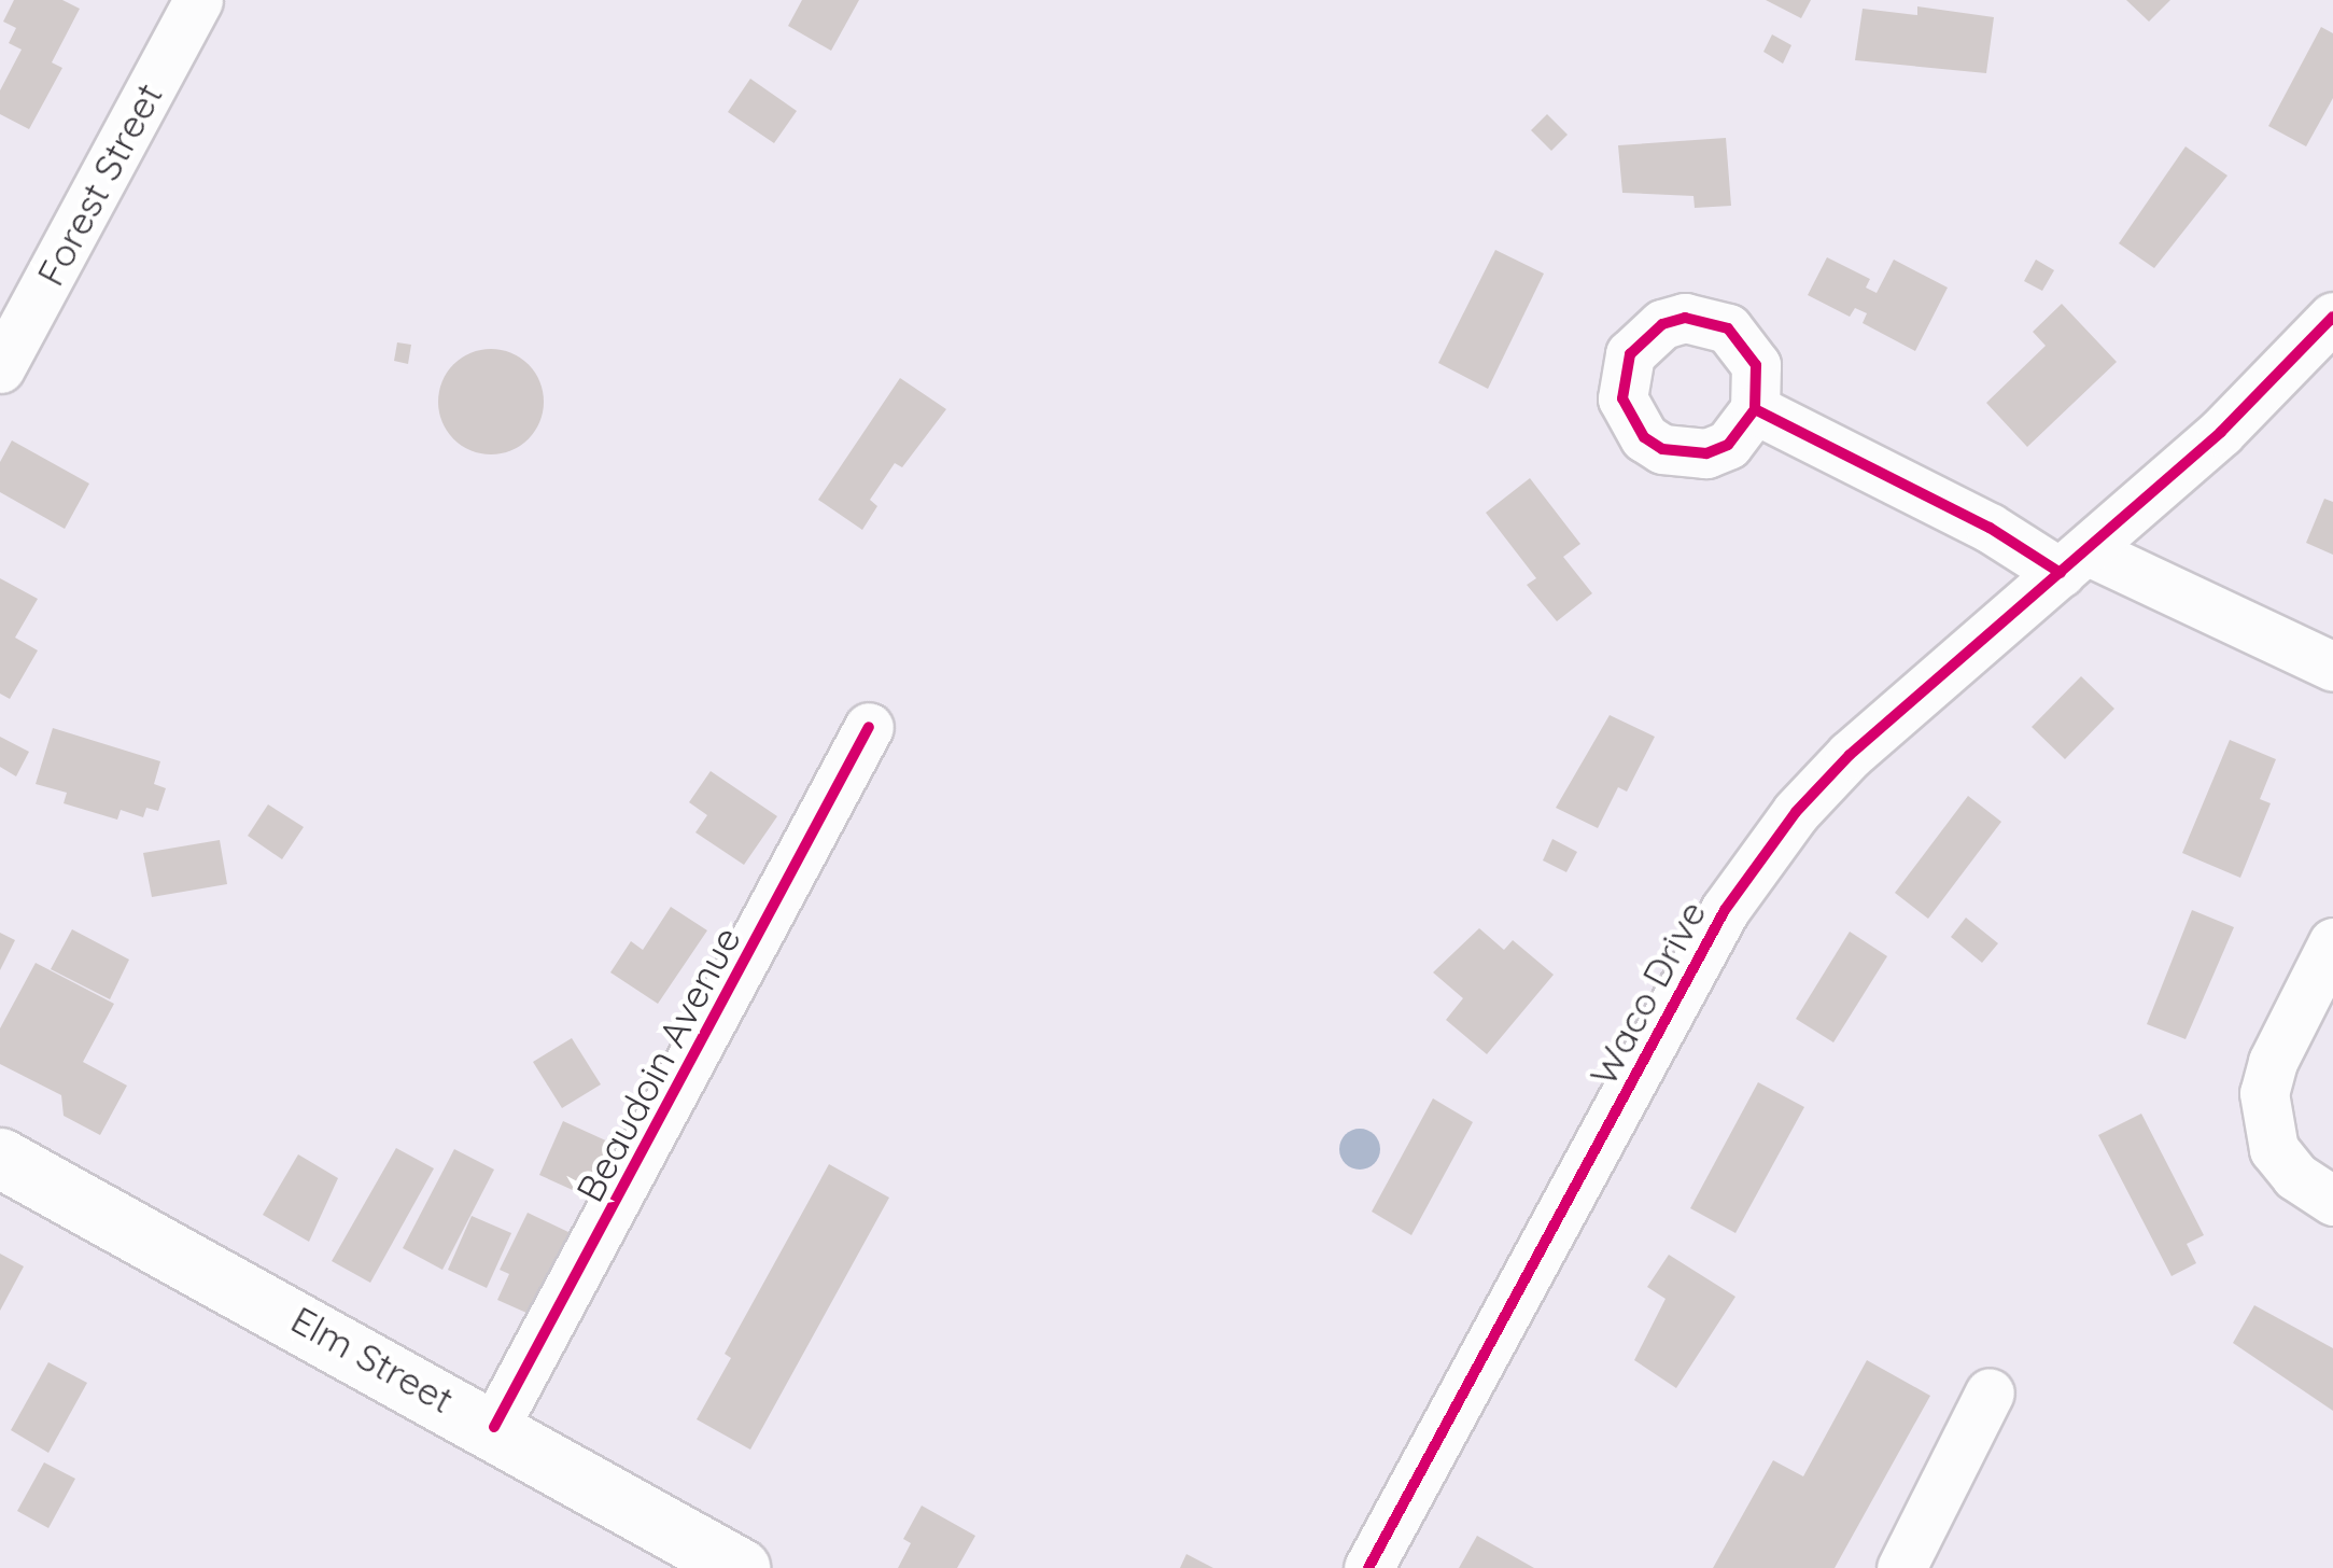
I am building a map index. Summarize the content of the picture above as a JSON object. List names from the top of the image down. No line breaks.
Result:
{"streets":{"main road":["Elm Street"],"street":["Forest Street","Waco Drive","Beaudoin Avenue"]},"crossings":[["Beaudoin Avenue","Elm Street"]]}
